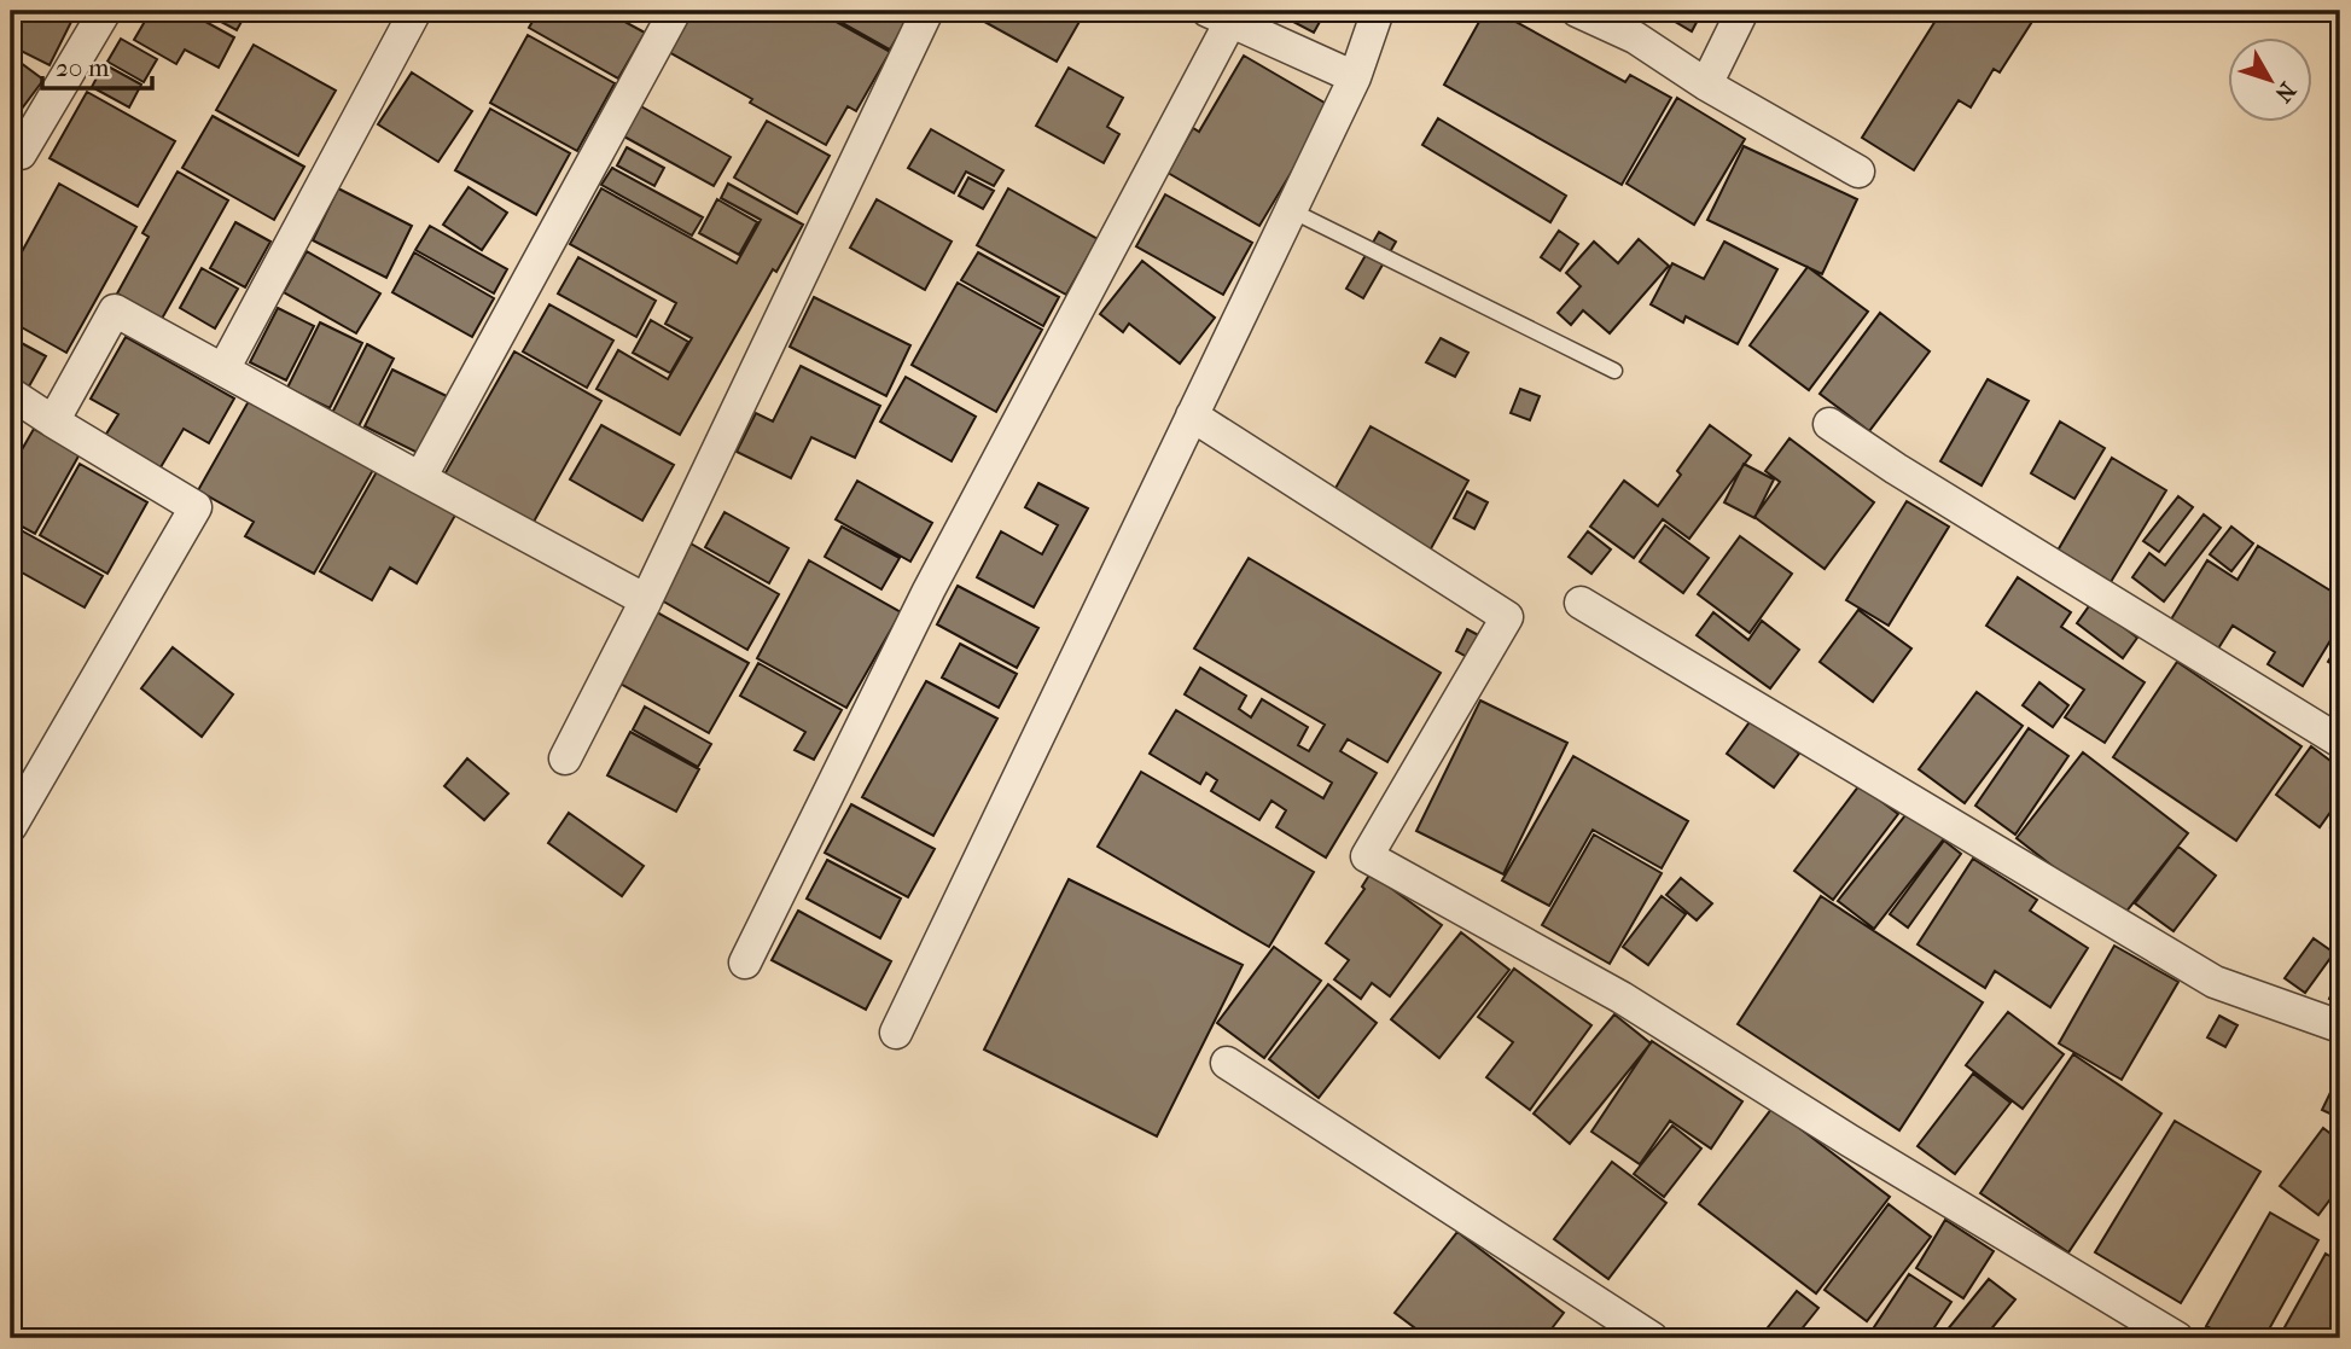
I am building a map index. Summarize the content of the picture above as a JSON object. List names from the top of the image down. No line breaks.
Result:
{"scale_bar":"20 m","north":"bottom right"}
